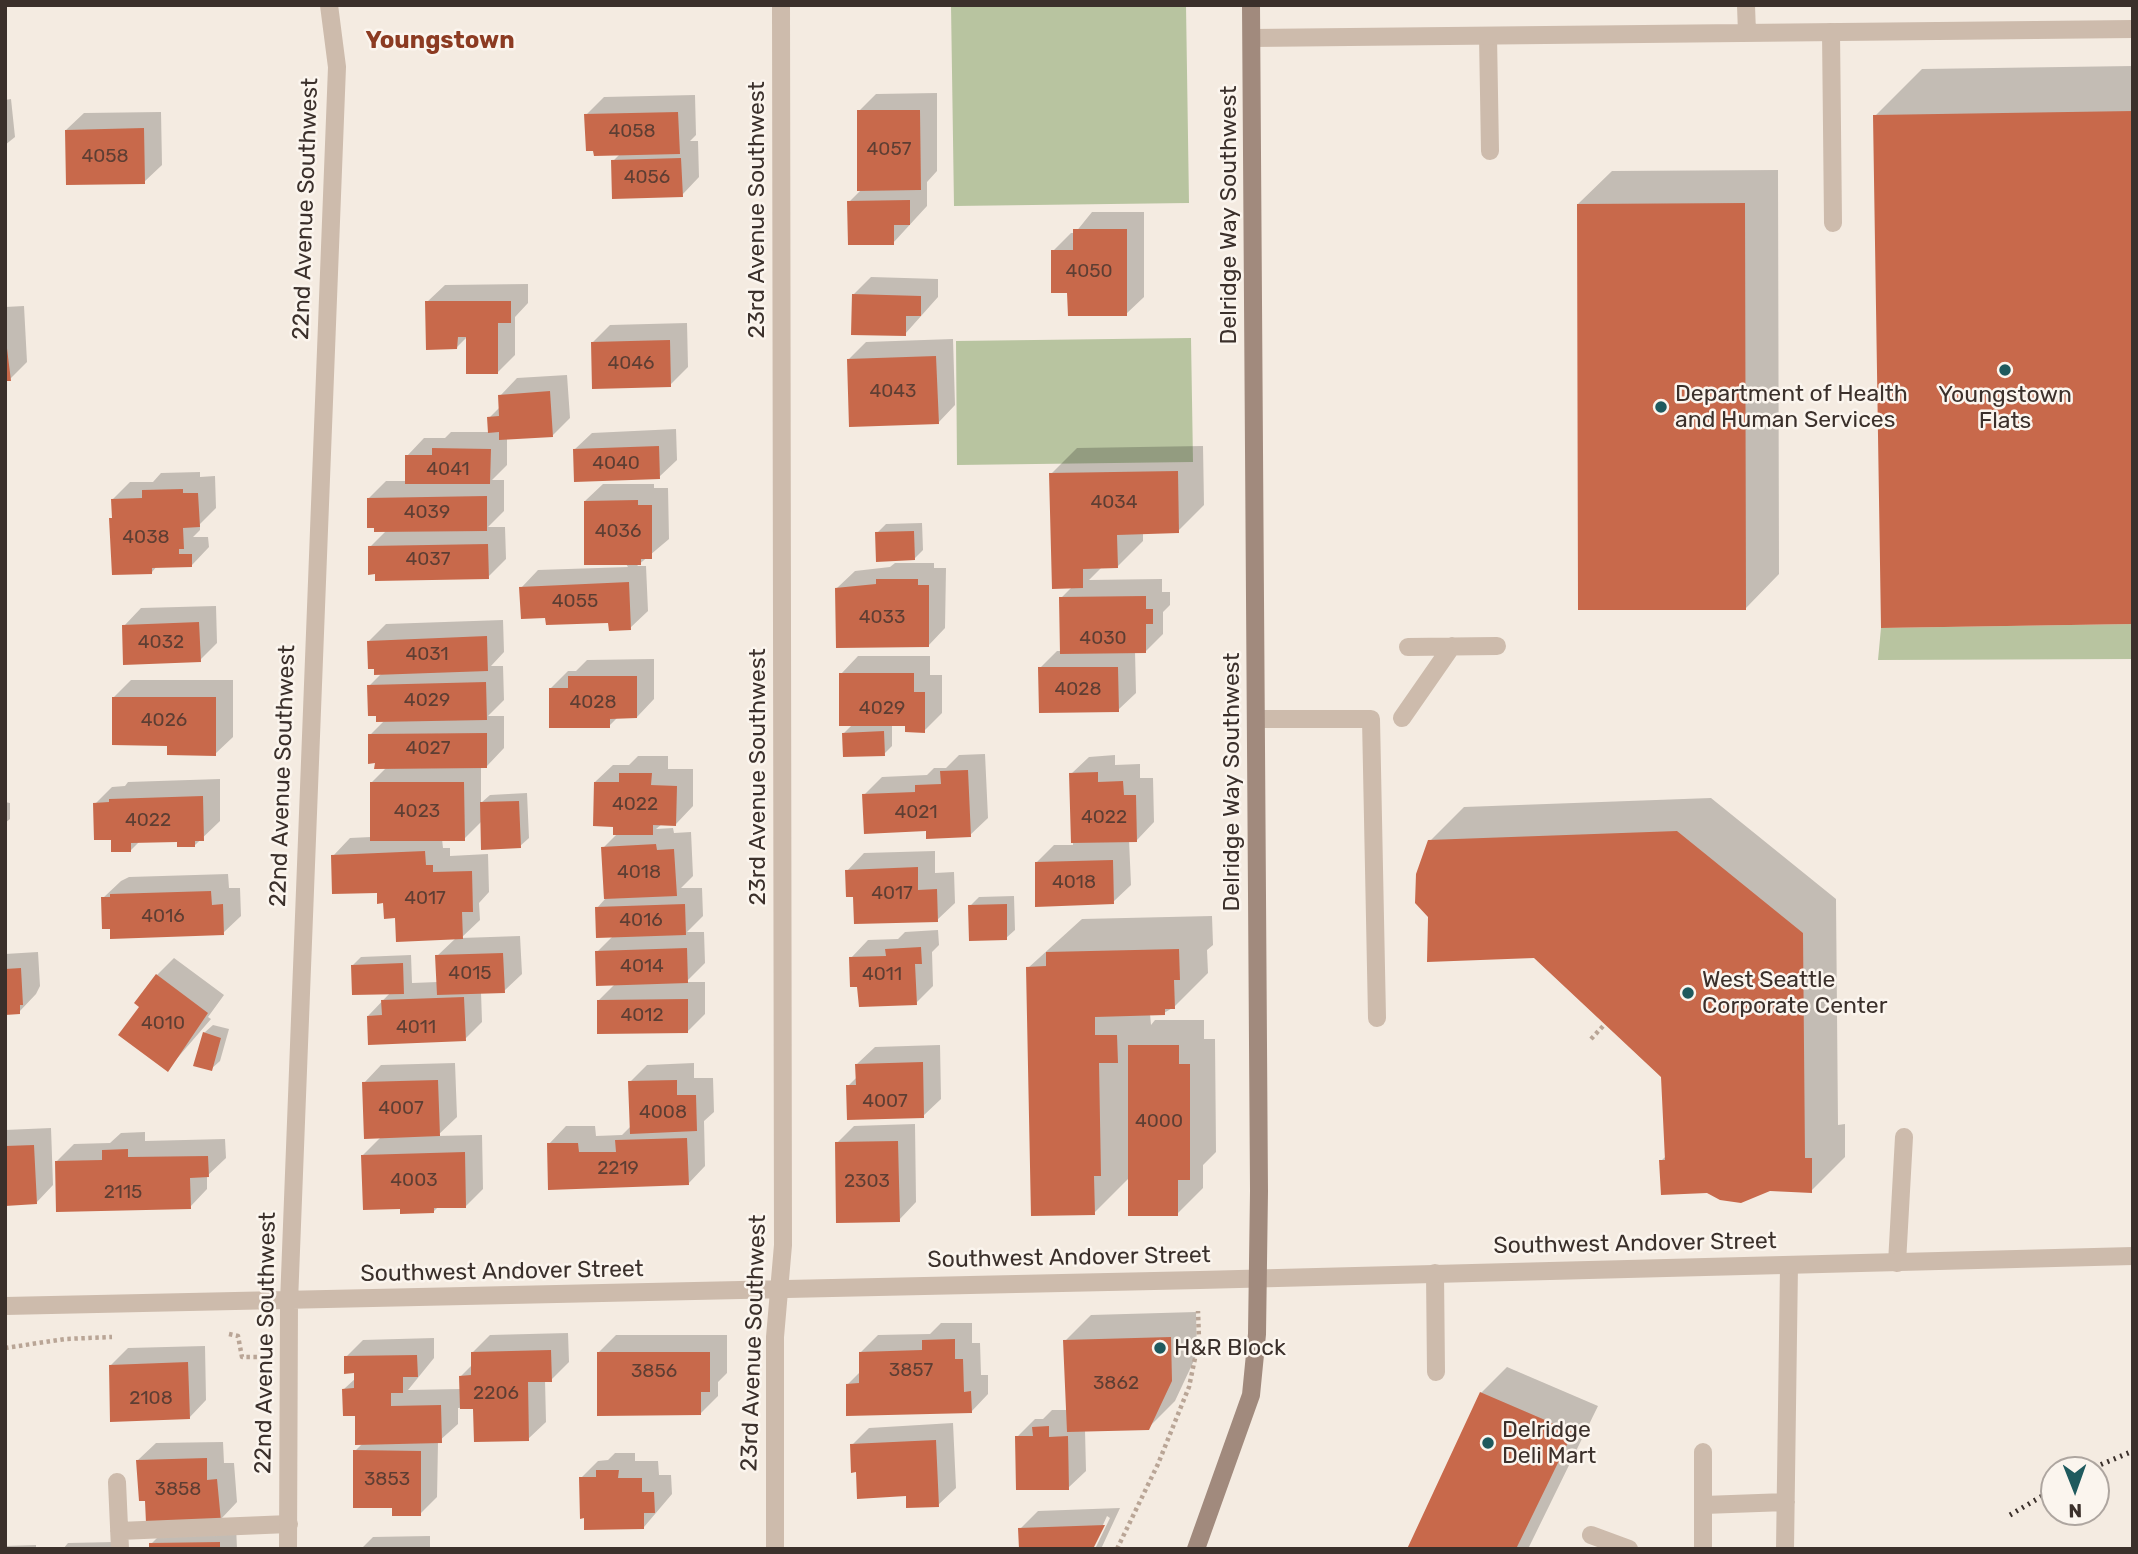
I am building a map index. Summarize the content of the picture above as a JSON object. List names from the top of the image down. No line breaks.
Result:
{"streets":{"main road":["Delridge Way Southwest"],"street":["22nd Avenue Southwest","23rd Avenue Southwest","Southwest Andover Street"]},"crossings":[["22nd Avenue Southwest","Southwest Andover Street"],["23rd Avenue Southwest","Southwest Andover Street"],["Delridge Way Southwest","Southwest Andover Street"]],"districts":["Youngstown"],"places":["Youngstown Flats","Department of Health and Human Services","West Seattle Corporate Center","H&R Block","Delridge Deli Mart"],"house_numbers":["4058","4057","4058","4056","4050","4046","4043","4040","4041","4034","4039","4036","4038","4037","4055","4033","4030","4032","4031","4028","4029","4028","4029","4026","4027","4022","4023","4021","4022","4022","4018","4018","4017","4017","4016","4016","4014","4015","4011","4012","4010","4011","4007","4007","4008","4000","2219","4003","2303","2115","3857","3856","3862","2206","2108","3853","3858"],"north":"bottom"}
